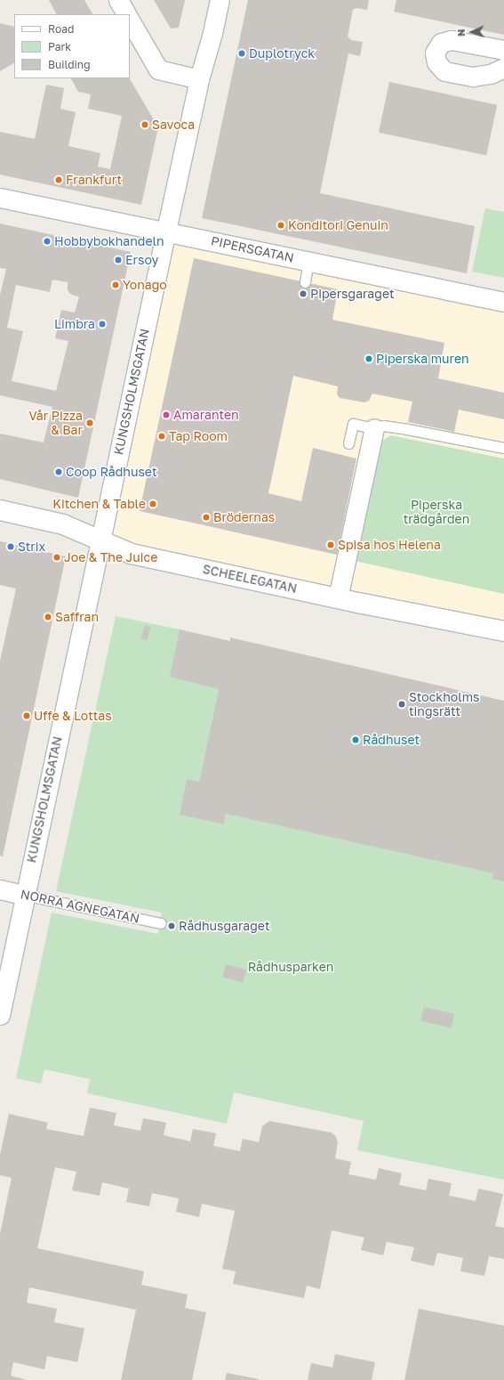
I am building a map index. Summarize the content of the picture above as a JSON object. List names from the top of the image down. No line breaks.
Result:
{"streets":{"street":["PIPERSGATAN","KUNGSHOLMSGATAN","SCHEELEGATAN","NORRA AGNEGATAN"]},"crossings":[["PIPERSGATAN","KUNGSHOLMSGATAN"],["KUNGSHOLMSGATAN","SCHEELEGATAN"],["KUNGSHOLMSGATAN","NORRA AGNEGATAN"]],"parks":["Piperska trädgården","Rådhusparken"],"places":["Duplotryck","Savoca","Frankfurt","Konditori Genuin","Hobbybokhandeln","Ersoy","Yonago","Pipersgaraget","Limbra","Piperska muren","Amaranten","Vår Pizza & Bar","Tap Room","Coop Rådhuset","Kitchen & Table","Brödernas","Spisa hos Helena","Strix","Joe & The Juice","Saffran","Stockholms tingsrätt","Uffe & Lottas","Rådhuset","Rådhusgaraget"],"legend":["Road","Park","Building"],"north":"left"}
